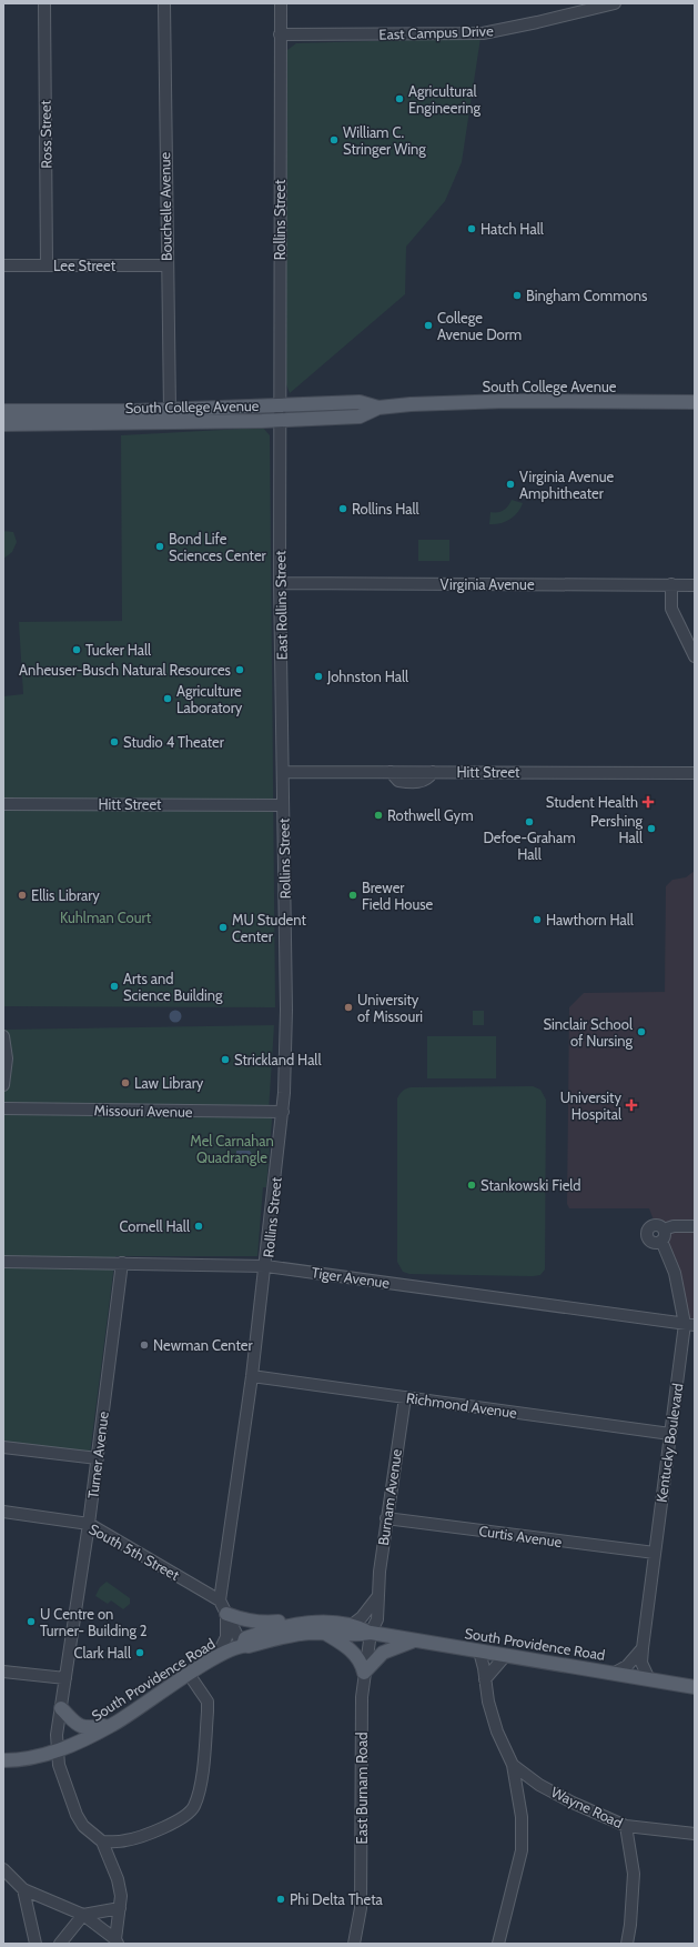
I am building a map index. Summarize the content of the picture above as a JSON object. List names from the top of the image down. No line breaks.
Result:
{"streets":{"main road":["South College Avenue","South Providence Road"],"street":["East Campus Drive","Ross Street","Bouchelle Avenue","Rollins Street","Lee Street","Virginia Avenue","East Rollins Street","Hitt Street","Missouri Avenue","Tiger Avenue","Richmond Avenue","Kentucky Boulevard","Turner Avenue","Burnam Avenue","Curtis Avenue","South 5th Street","East Burnam Road","Wayne Road"]},"crossings":[["East Campus Drive","Rollins Street"],["Ross Street","Lee Street"],["Bouchelle Avenue","Lee Street"],["Bouchelle Avenue","South College Avenue"],["Rollins Street","South College Avenue"],["Rollins Street","East Rollins Street"],["Rollins Street","Hitt Street"],["Rollins Street","Missouri Avenue"],["Rollins Street","Tiger Avenue"],["Rollins Street","Richmond Avenue"],["Rollins Street","South 5th Street"],["South College Avenue","East Rollins Street"],["Virginia Avenue","East Rollins Street"],["East Rollins Street","Hitt Street"],["Tiger Avenue","Kentucky Boulevard"],["Tiger Avenue","Turner Avenue"],["Richmond Avenue","Kentucky Boulevard"],["Richmond Avenue","Burnam Avenue"],["Kentucky Boulevard","Curtis Avenue"],["Kentucky Boulevard","South Providence Road"],["Turner Avenue","South 5th Street"],["Turner Avenue","South Providence Road"],["Burnam Avenue","Curtis Avenue"],["Burnam Avenue","South Providence Road"],["Burnam Avenue","East Burnam Road"],["South Providence Road","East Burnam Road"]],"parks":["Kuhlman Court","Mel Carnahan Quadrangle"],"places":{"other":["Agricultural Engineering","William C. Stringer Wing","Hatch Hall","Bingham Commons","College Avenue Dorm","Virginia Avenue Amphitheater","Rollins Hall","Bond Life Sciences Center","Tucker Hall","Anheuser-Busch Natural Resources","Johnston Hall","Agriculture Laboratory","Studio 4 Theater","Rothwell Gym","Defoe-Graham Hall","Pershing Hall","Ellis Library","Brewer Field House","Hawthorn Hall","MU Student Center","Arts and Science Building","University of Missouri","Sinclair School of Nursing","Strickland Hall","Law Library","Stankowski Field","Cornell Hall","Newman Center","U Centre on Turner- Building 2","Clark Hall","Phi Delta Theta"],"health":["Student Health","University Hospital"]}}
